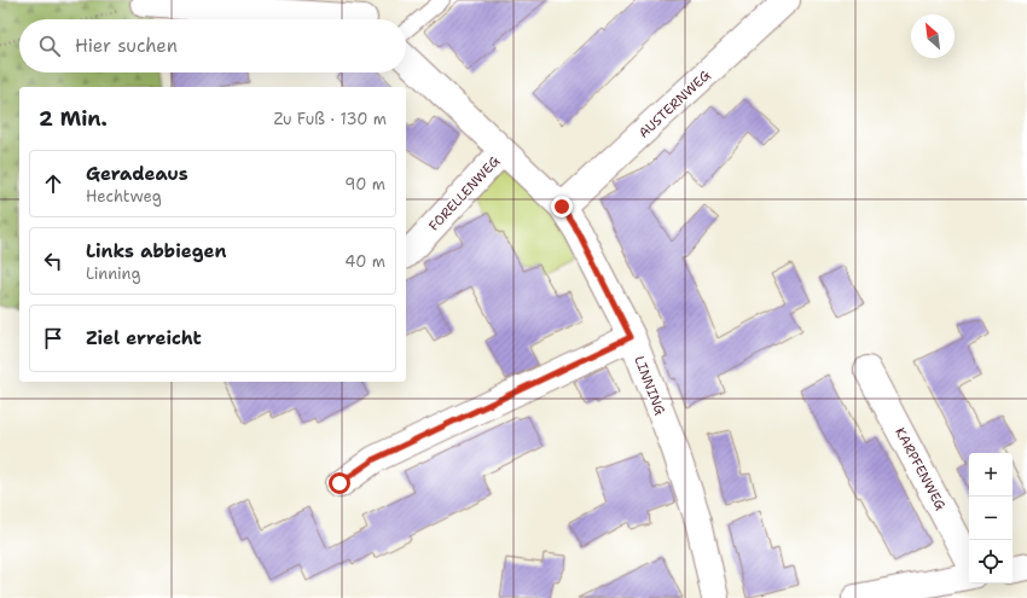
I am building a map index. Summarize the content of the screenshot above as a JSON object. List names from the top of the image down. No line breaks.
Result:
{"streets":{"street":["AUSTERNWEG","FORELLENWEG","LINNING","KARPFENWEG"]},"crossings":[["AUSTERNWEG","LINNING"],["FORELLENWEG","LINNING"]],"north":"top left","page":{"search":"Hier suchen","heading":["2 Min.","Zu Fuß · 130 m"],"list":[["Geradeaus","Hechtweg","90 m"],["Links abbiegen","Linning","40 m"],"Ziel erreicht"],"map_buttons":["+","−"]}}
